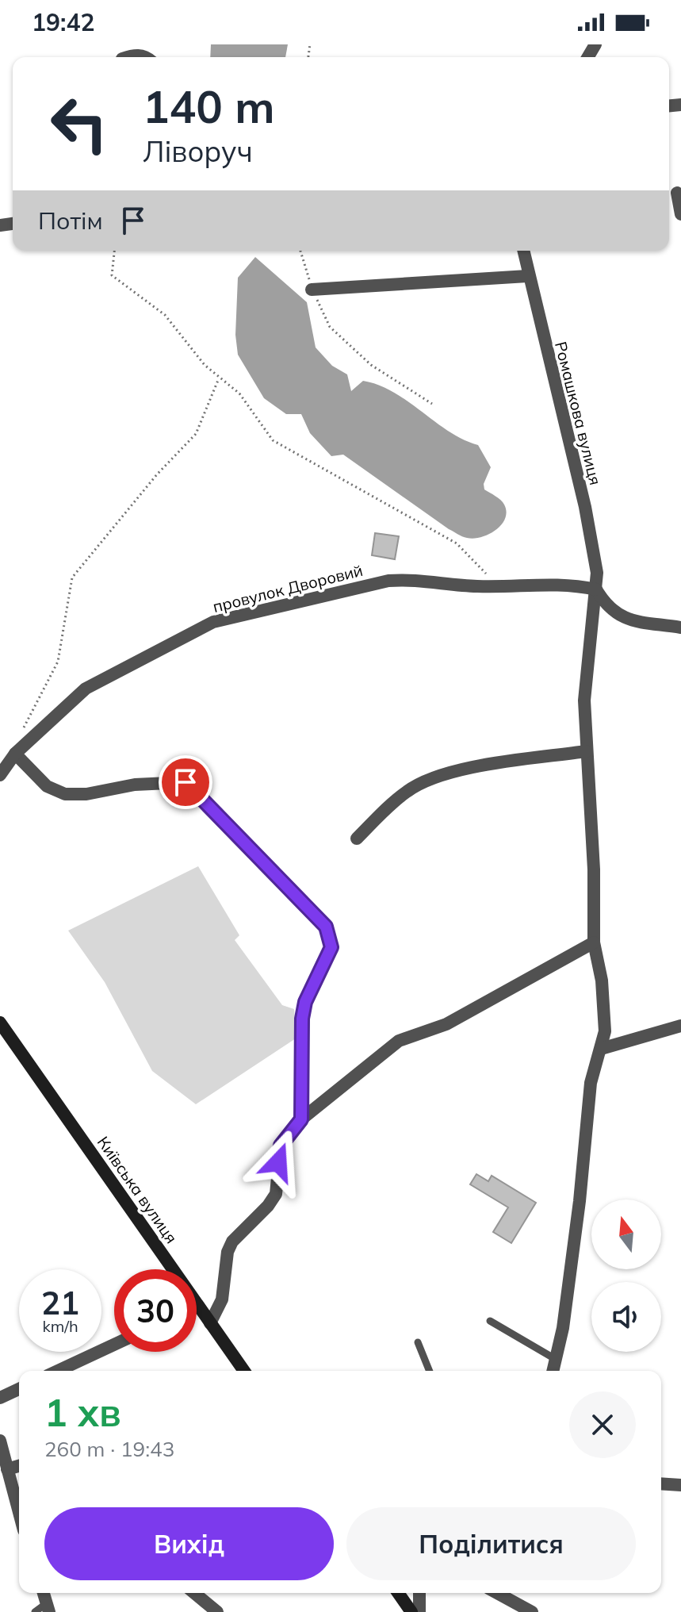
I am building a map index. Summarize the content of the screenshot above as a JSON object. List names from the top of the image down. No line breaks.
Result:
{"streets":{"street":["Ромашкова вулиця","провулок Дворовий","Київська вулиця"]},"crossings":[["Ромашкова вулиця","провулок Дворовий"]],"north":"top","page":{"status":"19:42","turn":["140 m","Ліворуч"],"then":"Потім","speed":"21 km/h","limit":"30","heading":["1 хв","260 m · 19:43"],"buttons":["Вихід","Поділитися"]}}
